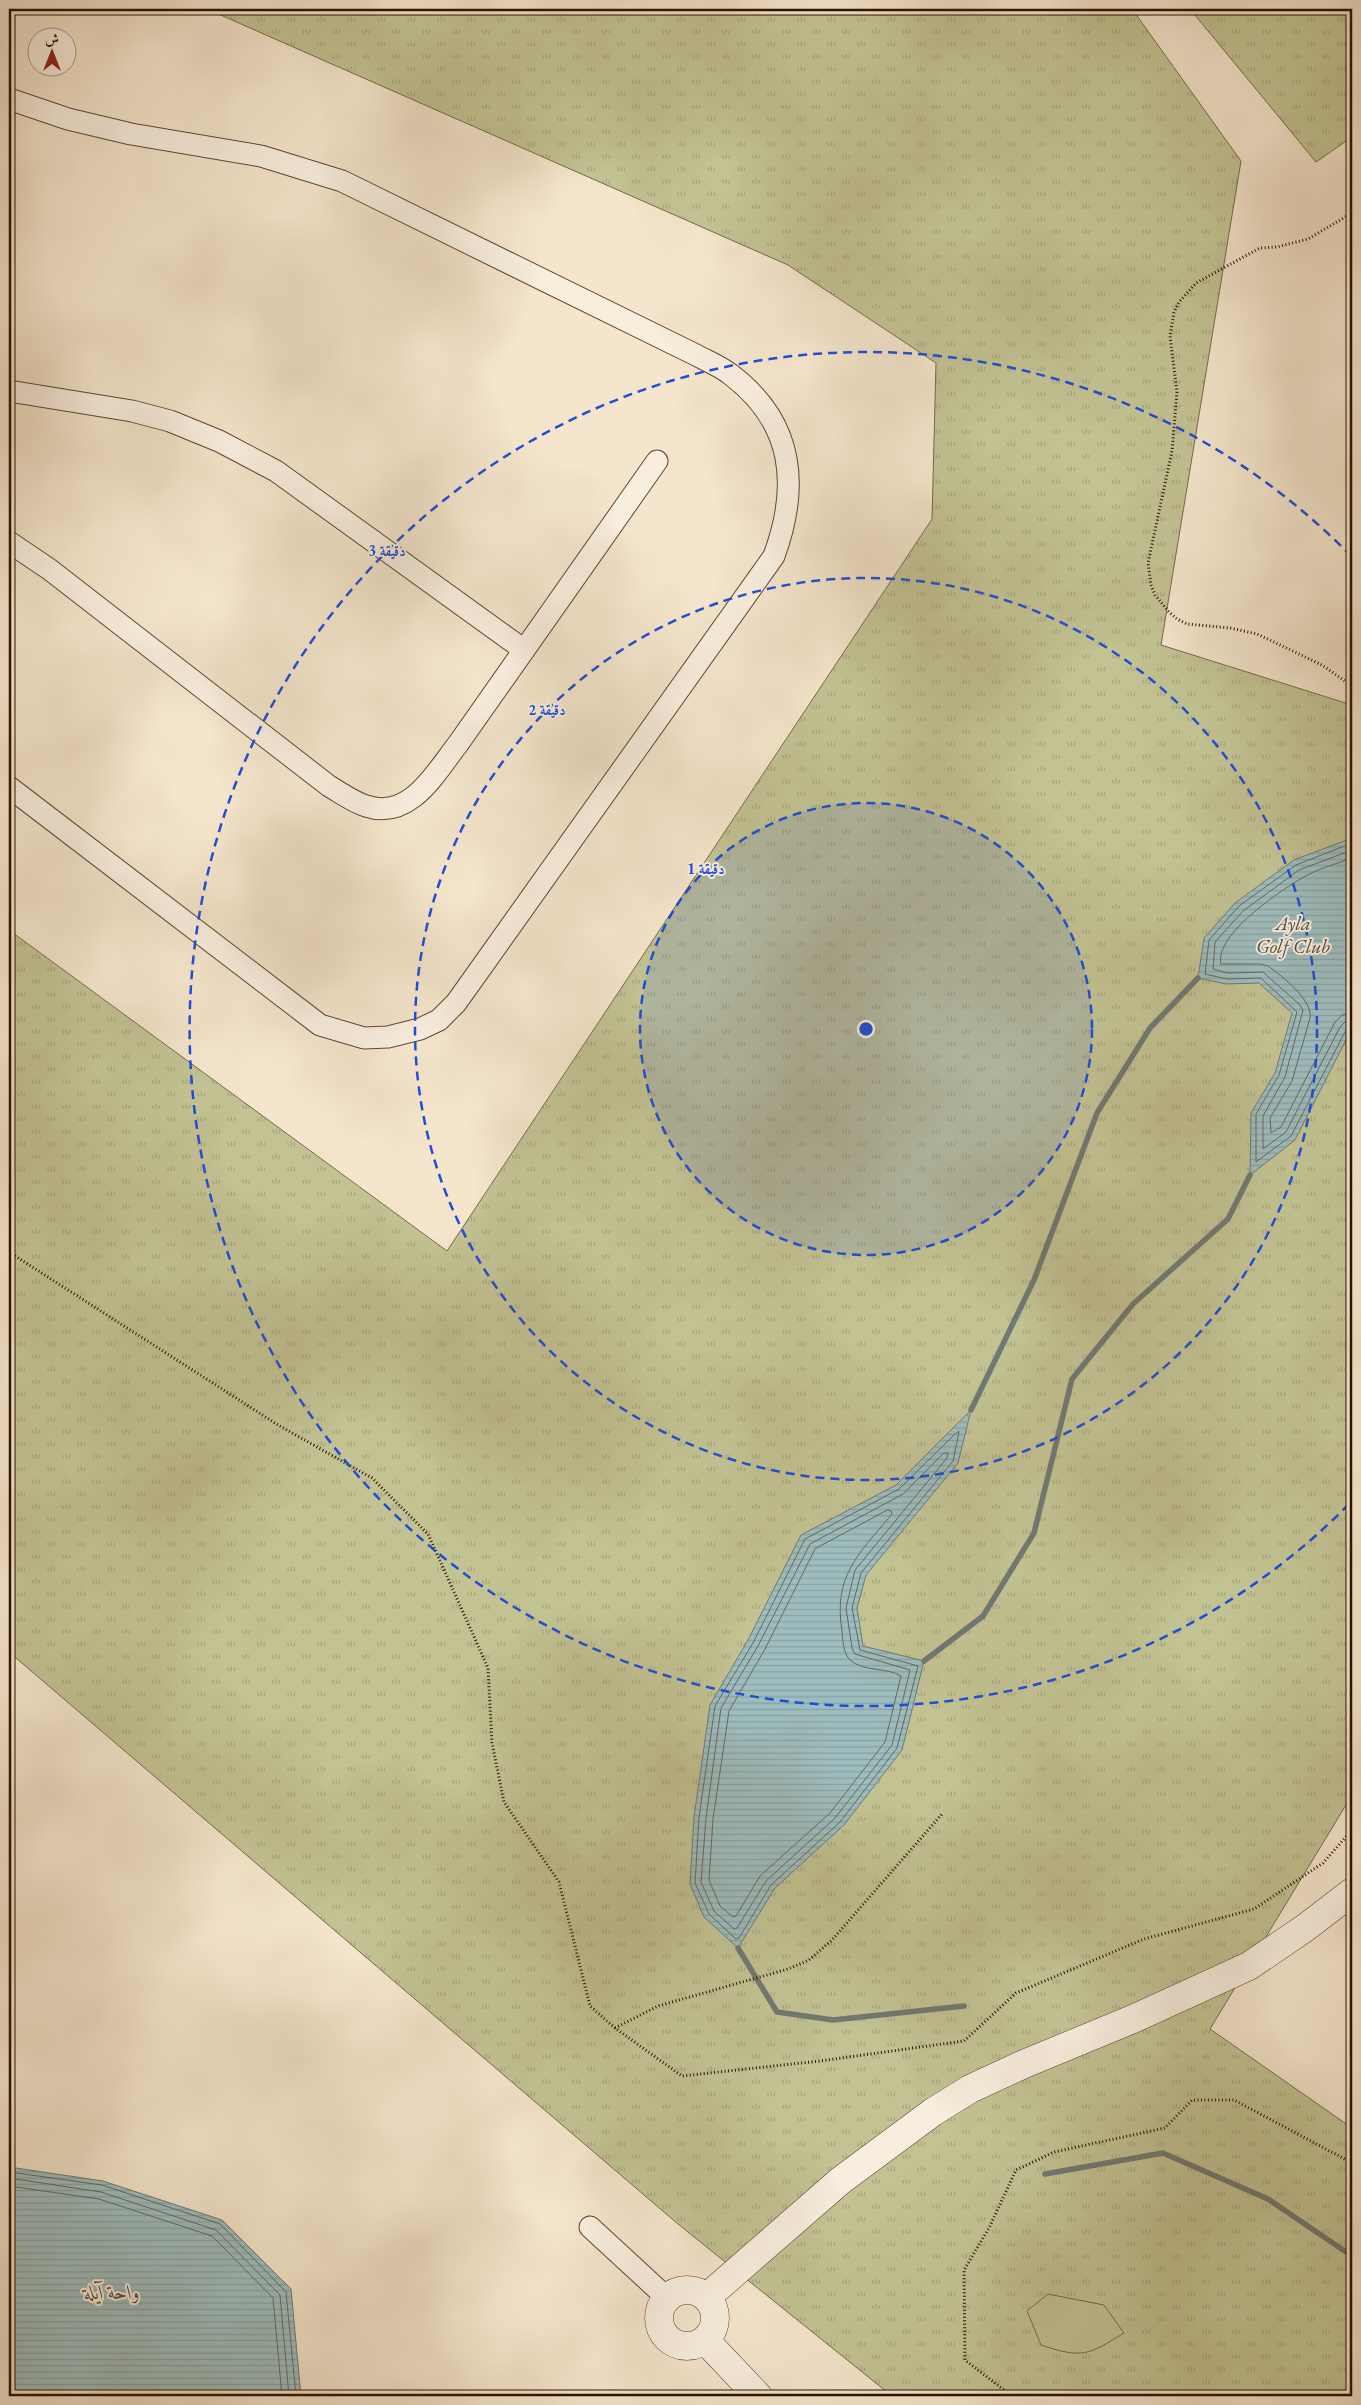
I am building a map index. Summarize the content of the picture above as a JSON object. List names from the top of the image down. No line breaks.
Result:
{"water":["Ayla Golf Club","واحة آيلة"],"north":"top","rings":["3 دقيقة","2 دقيقة","1 دقيقة"]}
